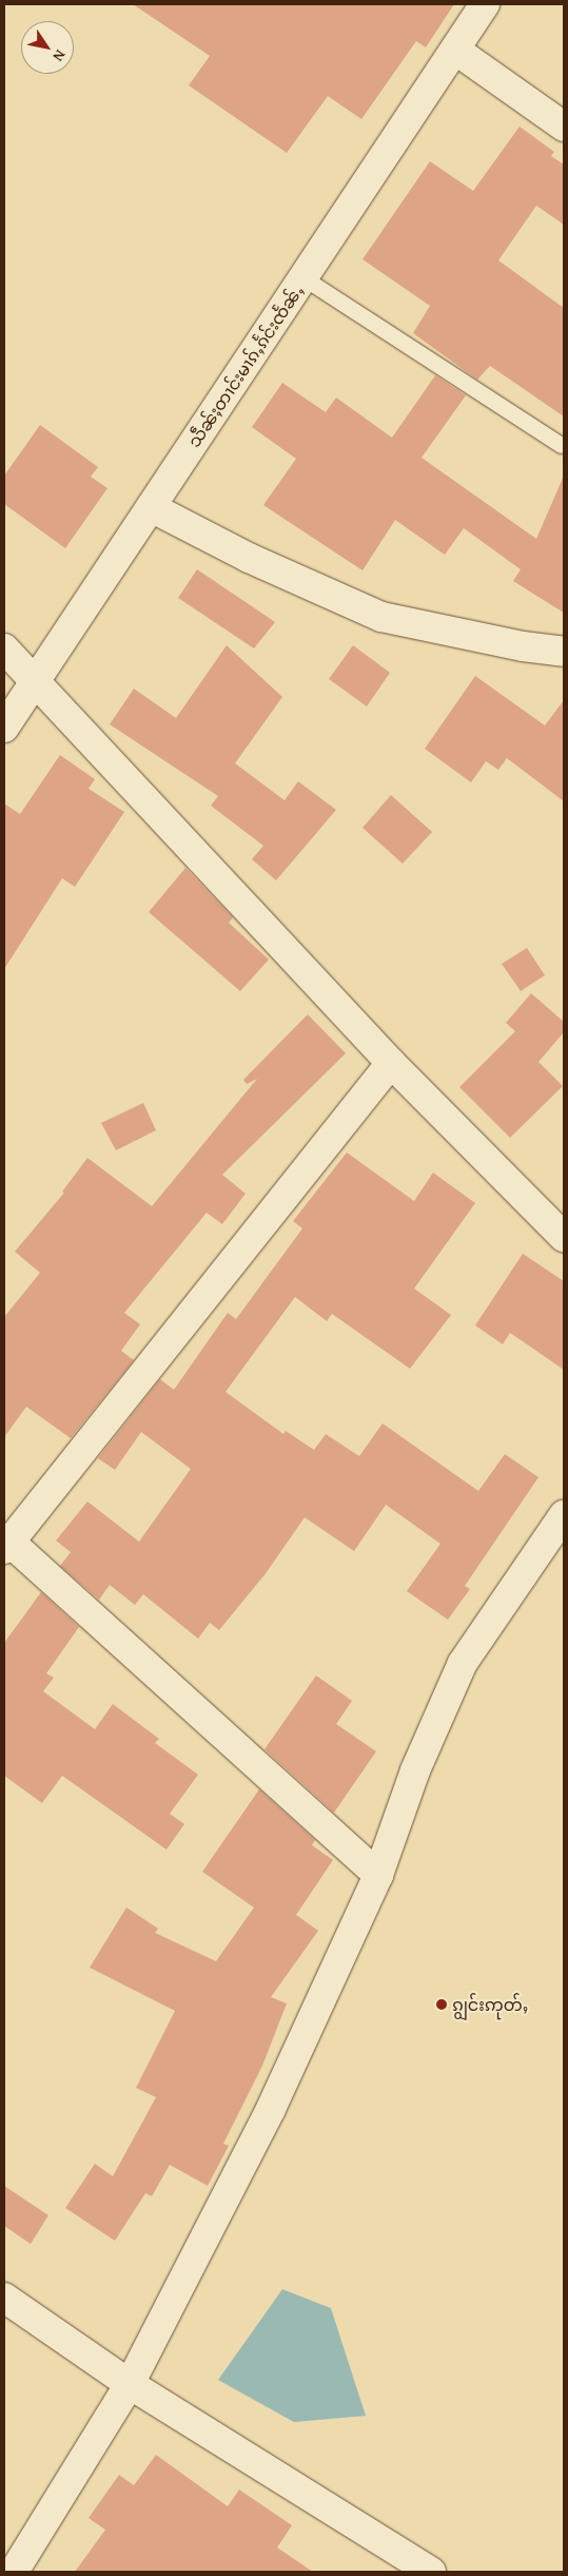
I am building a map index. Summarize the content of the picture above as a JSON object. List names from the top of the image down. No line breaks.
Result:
{"streets":{"street":["သဵၼ်ႈတၢင်းမၢၵ်ႇၵႅင်းၸႅၼ်ႇ"]},"places":["ၵျွင်းဢုတ်ႇ"],"north":"bottom right"}
